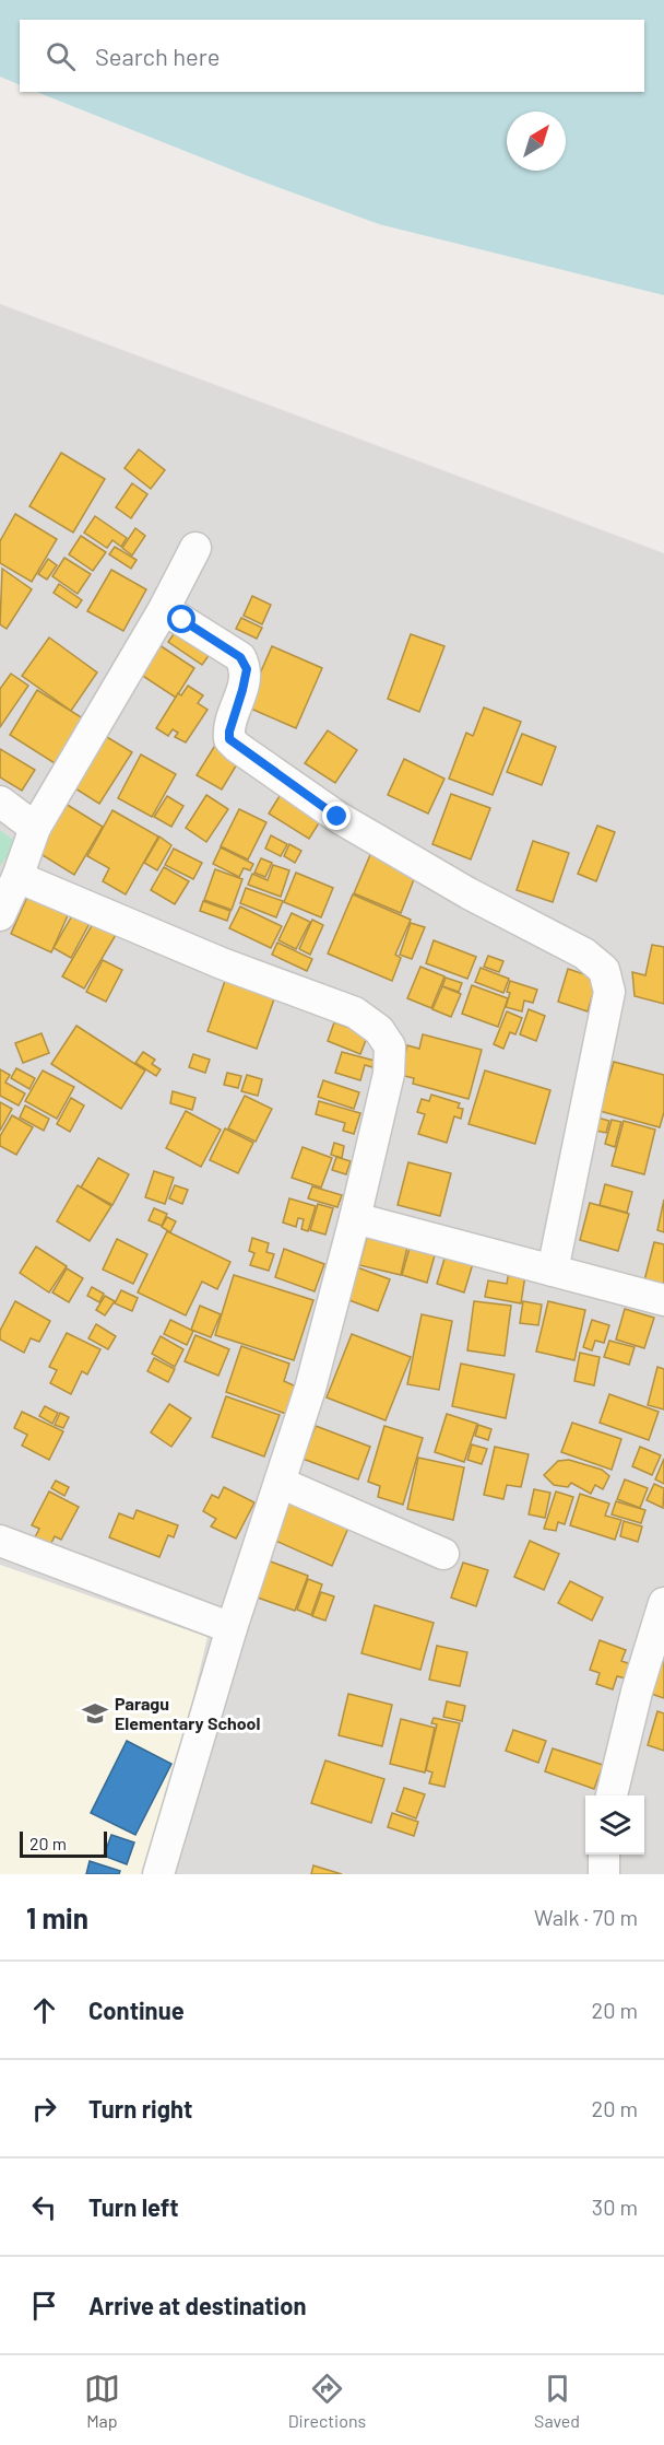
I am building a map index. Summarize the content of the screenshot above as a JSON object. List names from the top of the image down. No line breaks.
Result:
{"places":{"school or university":["Paragu Elementary School"]},"scale_bar":"20 m","north":"top right","page":{"search":"Search here","scale":"20 m","heading":["1 min","Walk · 70 m"],"list":[["Continue","20 m"],["Turn right","20 m"],["Turn left","30 m"],"Arrive at destination"],"nav":["Map","Directions","Saved"]}}
